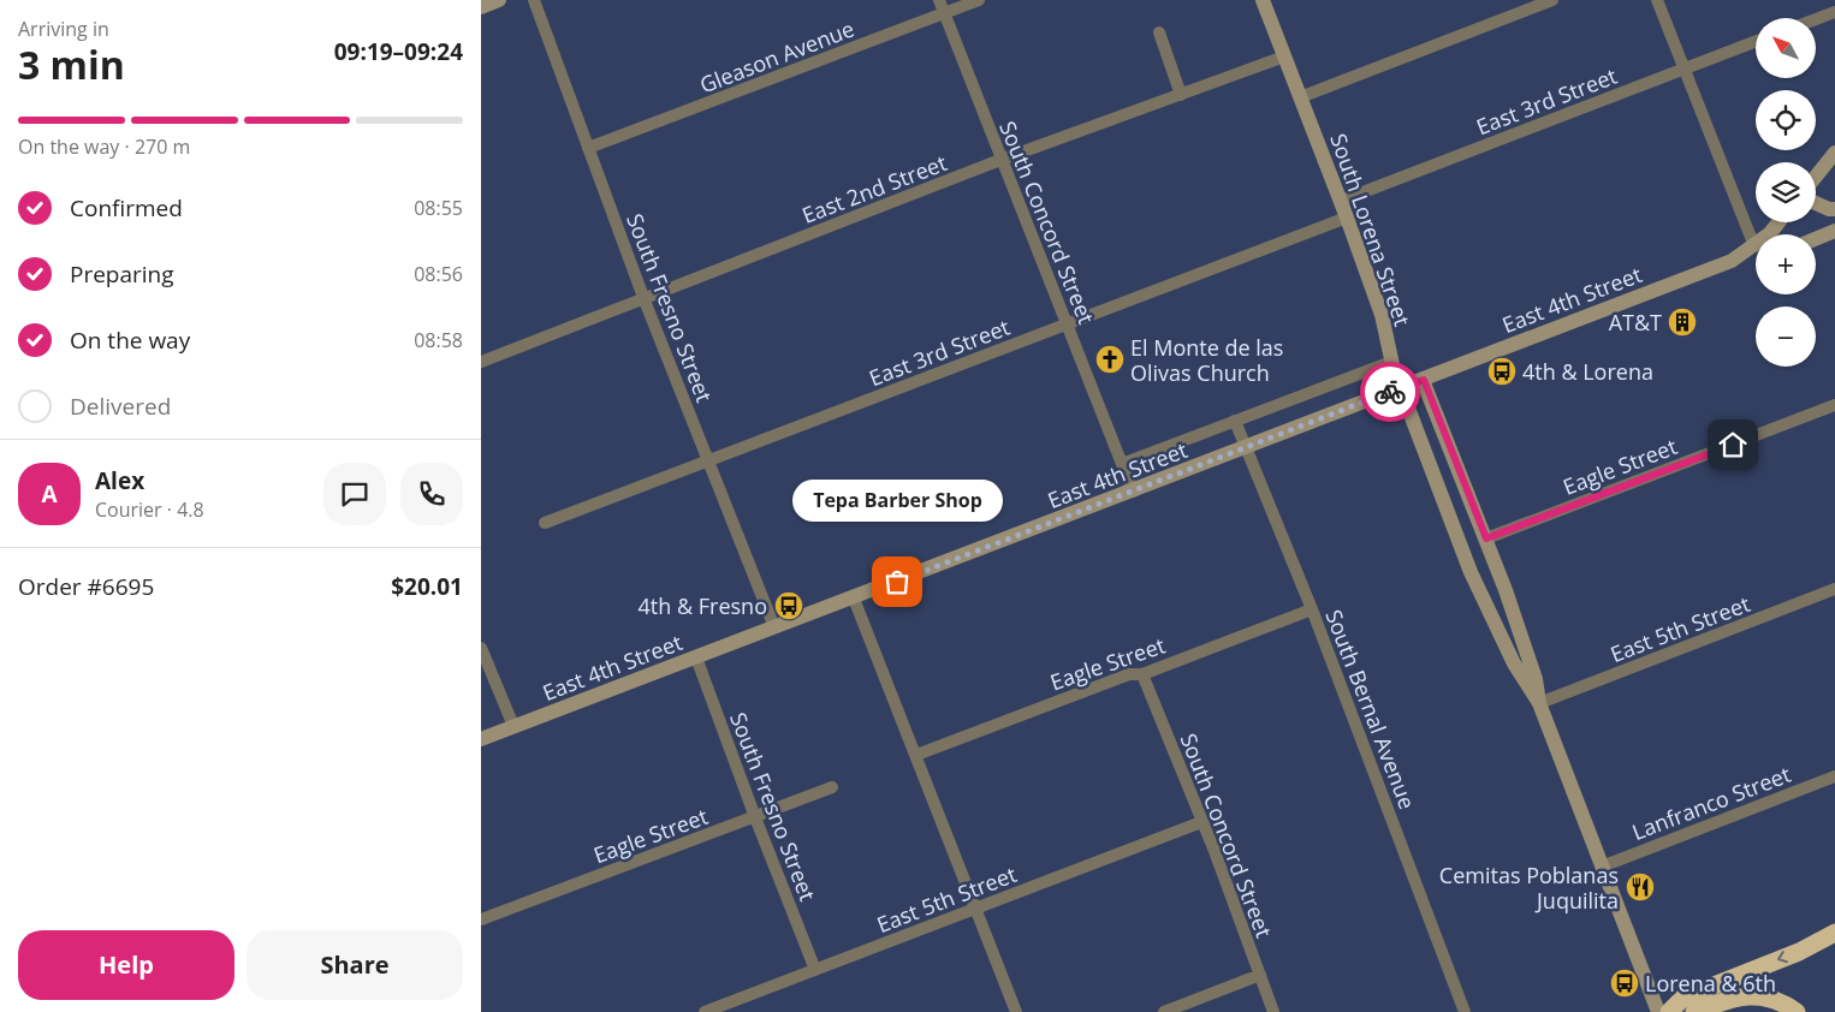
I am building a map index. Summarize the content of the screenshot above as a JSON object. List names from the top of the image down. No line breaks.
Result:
{"streets":{"main road":["South Lorena Street","East 4th Street"],"street":["Gleason Avenue","East 3rd Street","East 2nd Street","South Concord Street","South Fresno Street","Eagle Street","East 5th Street","South Bernal Avenue","Lanfranco Street"]},"crossings":[["Gleason Avenue","South Concord Street"],["Gleason Avenue","South Fresno Street"],["East 3rd Street","South Concord Street"],["East 3rd Street","South Lorena Street"],["East 3rd Street","South Fresno Street"],["East 2nd Street","South Concord Street"],["East 2nd Street","South Lorena Street"],["East 2nd Street","South Fresno Street"],["South Concord Street","East 4th Street"],["South Concord Street","Eagle Street"],["South Concord Street","East 5th Street"],["South Lorena Street","East 4th Street"],["South Lorena Street","Eagle Street"],["South Lorena Street","East 5th Street"],["South Lorena Street","Lanfranco Street"],["East 4th Street","South Fresno Street"],["East 4th Street","South Bernal Avenue"],["South Fresno Street","Eagle Street"],["South Fresno Street","East 5th Street"],["Eagle Street","South Bernal Avenue"]],"places":{"building":["AT&T"],"church":["El Monte de las Olivas Church"],"bus stop":["4th & Lorena","4th & Fresno","Lorena & 6th"],"other":["Tepa Barber Shop"],"restaurant":["Cemitas Poblanas Juquilita"]},"north":"top left","page":{"heading":["3 min","Arriving in","09:19–09:24"],"panel":["Alex","Courier · 4.8","Order #6695","$20.01"],"map_buttons":["+","−"],"bar":"On the way · 270 m","list":[["Confirmed","08:55"],["Preparing","08:56"],["On the way","08:58"],"Delivered"],"round":"A","bubble":"Tepa Barber Shop","buttons":["Help","Share"]}}
